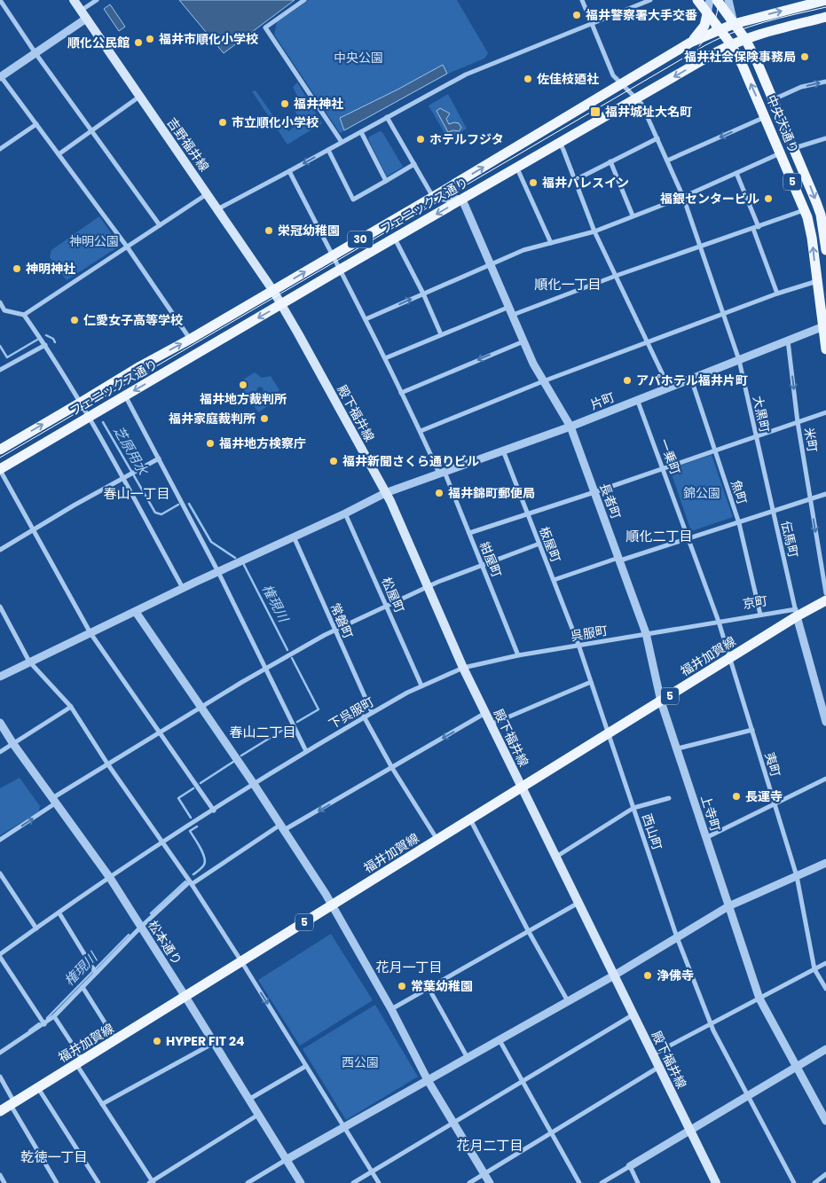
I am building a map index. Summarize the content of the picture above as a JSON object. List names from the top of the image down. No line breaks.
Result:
{"streets":{"main road":["中央大通り","吉野福井線","5","フェニックス通り","30","殿下福井線","京町","福井加賀線"],"street":["片町","大黒町","米町","一乗町","魚町","長者町","伝馬町","板屋町","紺屋町","松屋町","常磐町","呉服町","下呉服町","夷町","上寺町","西山町","松本通り"]},"crossings":[["中央大通り","フェニックス通り"],["中央大通り","片町"],["吉野福井線","フェニックス通り"],["吉野福井線","殿下福井線"],["フェニックス通り","殿下福井線"],["フェニックス通り","大黒町"],["フェニックス通り","長者町"],["フェニックス通り","紺屋町"],["片町","殿下福井線"],["片町","大黒町"],["片町","米町"],["片町","一乗町"],["片町","魚町"],["片町","長者町"],["片町","板屋町"],["片町","紺屋町"],["片町","松屋町"],["片町","常磐町"],["殿下福井線","呉服町"],["殿下福井線","福井加賀線"],["大黒町","伝馬町"],["一乗町","京町"],["一乗町","呉服町"],["一乗町","福井加賀線"],["一乗町","夷町"],["魚町","京町"],["長者町","呉服町"],["長者町","上寺町"],["伝馬町","京町"],["伝馬町","福井加賀線"],["板屋町","呉服町"],["板屋町","西山町"],["紺屋町","呉服町"],["松屋町","呉服町"],["松屋町","下呉服町"],["京町","呉服町"],["京町","福井加賀線"],["常磐町","下呉服町"],["呉服町","下呉服町"],["呉服町","上寺町"],["呉服町","西山町"],["福井加賀線","夷町"],["福井加賀線","上寺町"],["福井加賀線","西山町"],["福井加賀線","松本通り"],["下呉服町","松本通り"]],"one_way":["米町"],"districts":["順化一丁目","春山一丁目","順化二丁目","春山二丁目","花月一丁目","花月二丁目","乾徳一丁目"],"water":["芝原用水","権現川"],"parks":["中央公園","神明公園","錦公園","西公園"],"places":{"other":["福井警察署大手交番","福井市順化小学校","順化公民館","福井社会保険事務局","佐佳枝廼社","福井神社","市立順化小学校","ホテルフジタ","福井パレスイン","福銀センタービル","栄冠幼稚園","神明神社","仁愛女子高等学校","アパホテル福井片町","福井地方裁判所","福井家庭裁判所","福井地方検察庁","福井新聞さくら通りビル","福井錦町郵便局","長運寺","浄佛寺","常葉幼稚園","HYPER FIT 24"],"transit":["福井城址大名町"]}}
